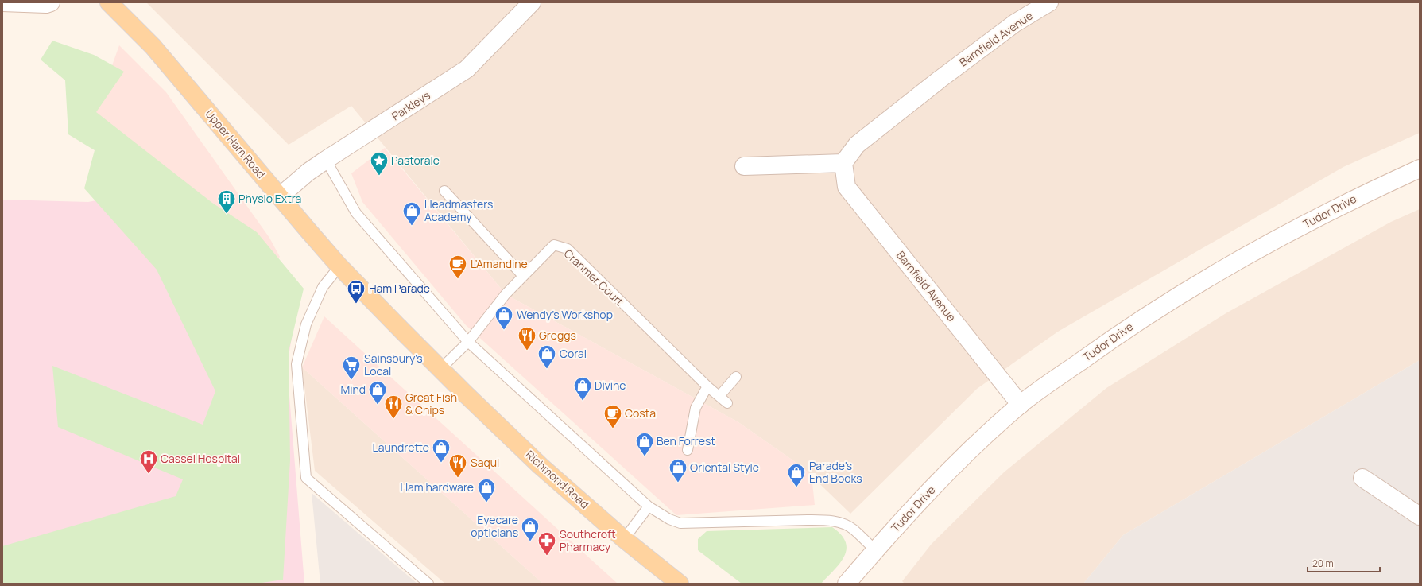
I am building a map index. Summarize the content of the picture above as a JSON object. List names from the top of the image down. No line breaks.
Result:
{"streets":{"main road":["Upper Ham Road","Richmond Road"],"street":["Barnfield Avenue","Parkleys","Tudor Drive"],"lane":["Cranmer Court"]},"crossings":[["Barnfield Avenue","Tudor Drive"],["Parkleys","Upper Ham Road"],["Upper Ham Road","Cranmer Court"],["Upper Ham Road","Richmond Road"],["Cranmer Court","Richmond Road"]],"places":{"place":["Pastorale"],"building":["Physio Extra"],"shop":["Headmasters Academy","Wendy’s Workshop","Coral","Divine","Mind","Ben Forrest","Laundrette","Oriental Style","Parade's End Books","Ham hardware","Eyecare opticians"],"cafe":["L’Amandine","Costa"],"bus stop":["Ham Parade"],"restaurant":["Greggs","Great Fish & Chips","Saqui"],"supermarket":["Sainsbury's Local"],"hospital":["Cassel Hospital"],"pharmacy":["Southcroft Pharmacy"]},"scale_bar":"20 m"}
